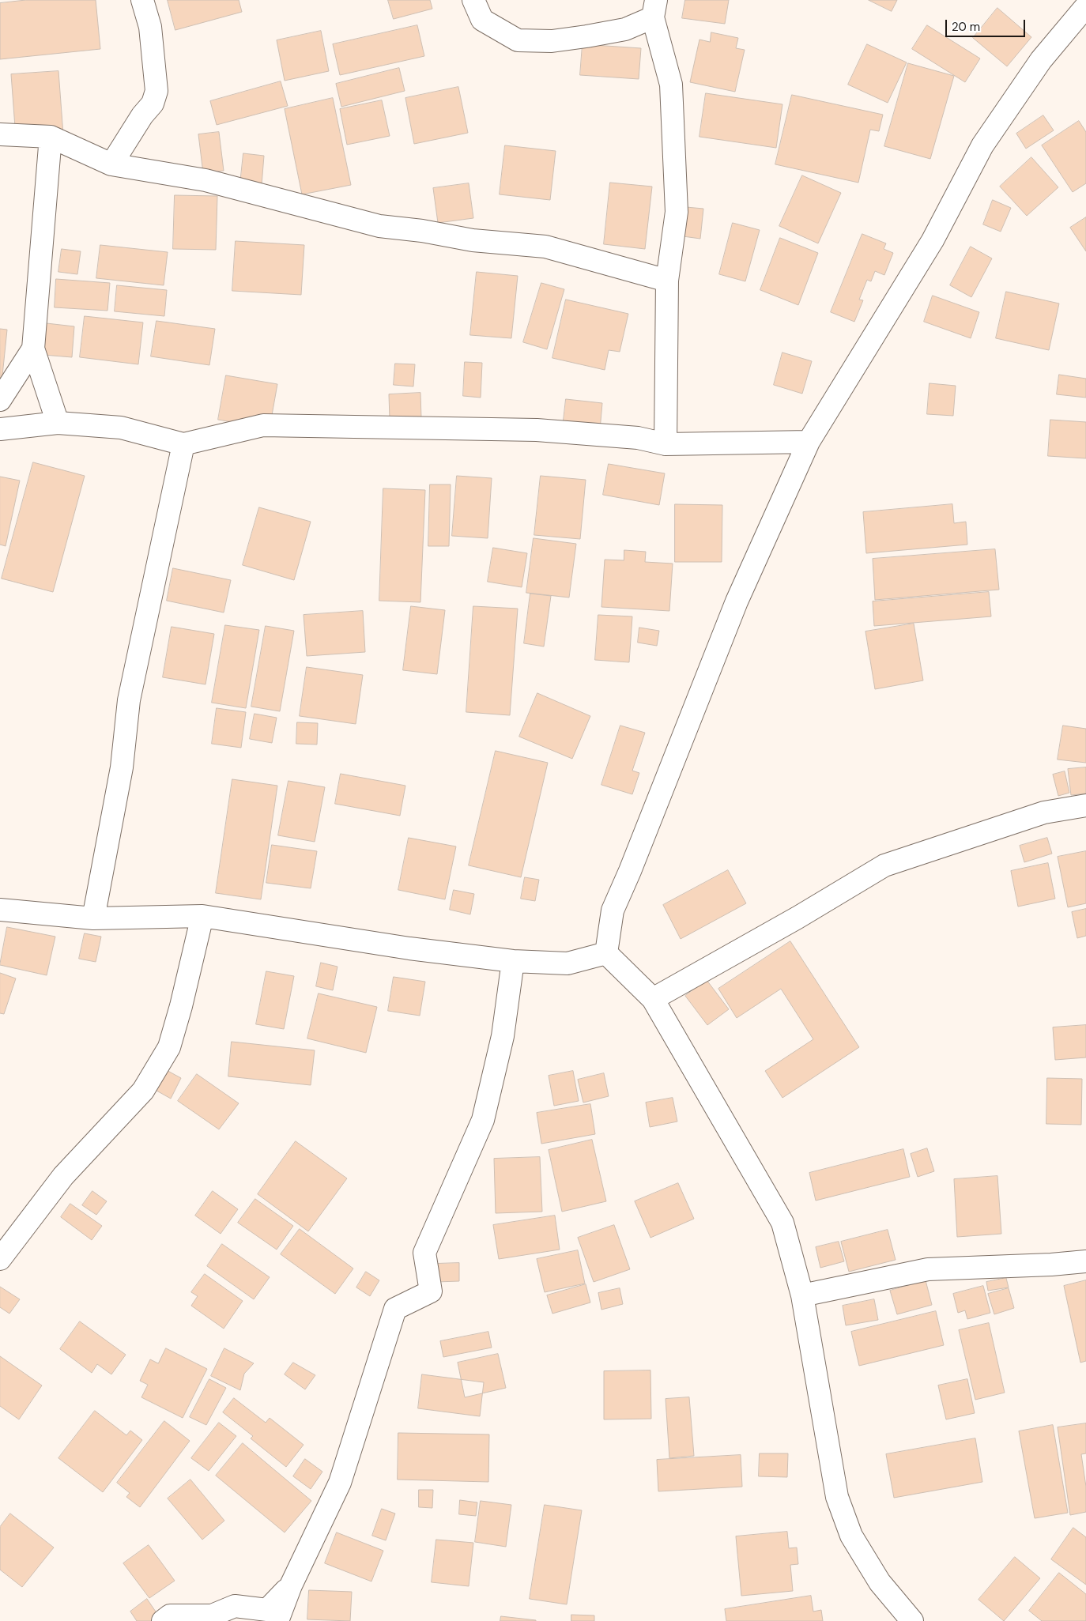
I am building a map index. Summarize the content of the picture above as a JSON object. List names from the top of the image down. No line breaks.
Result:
{"scale_bar":"20 m"}
